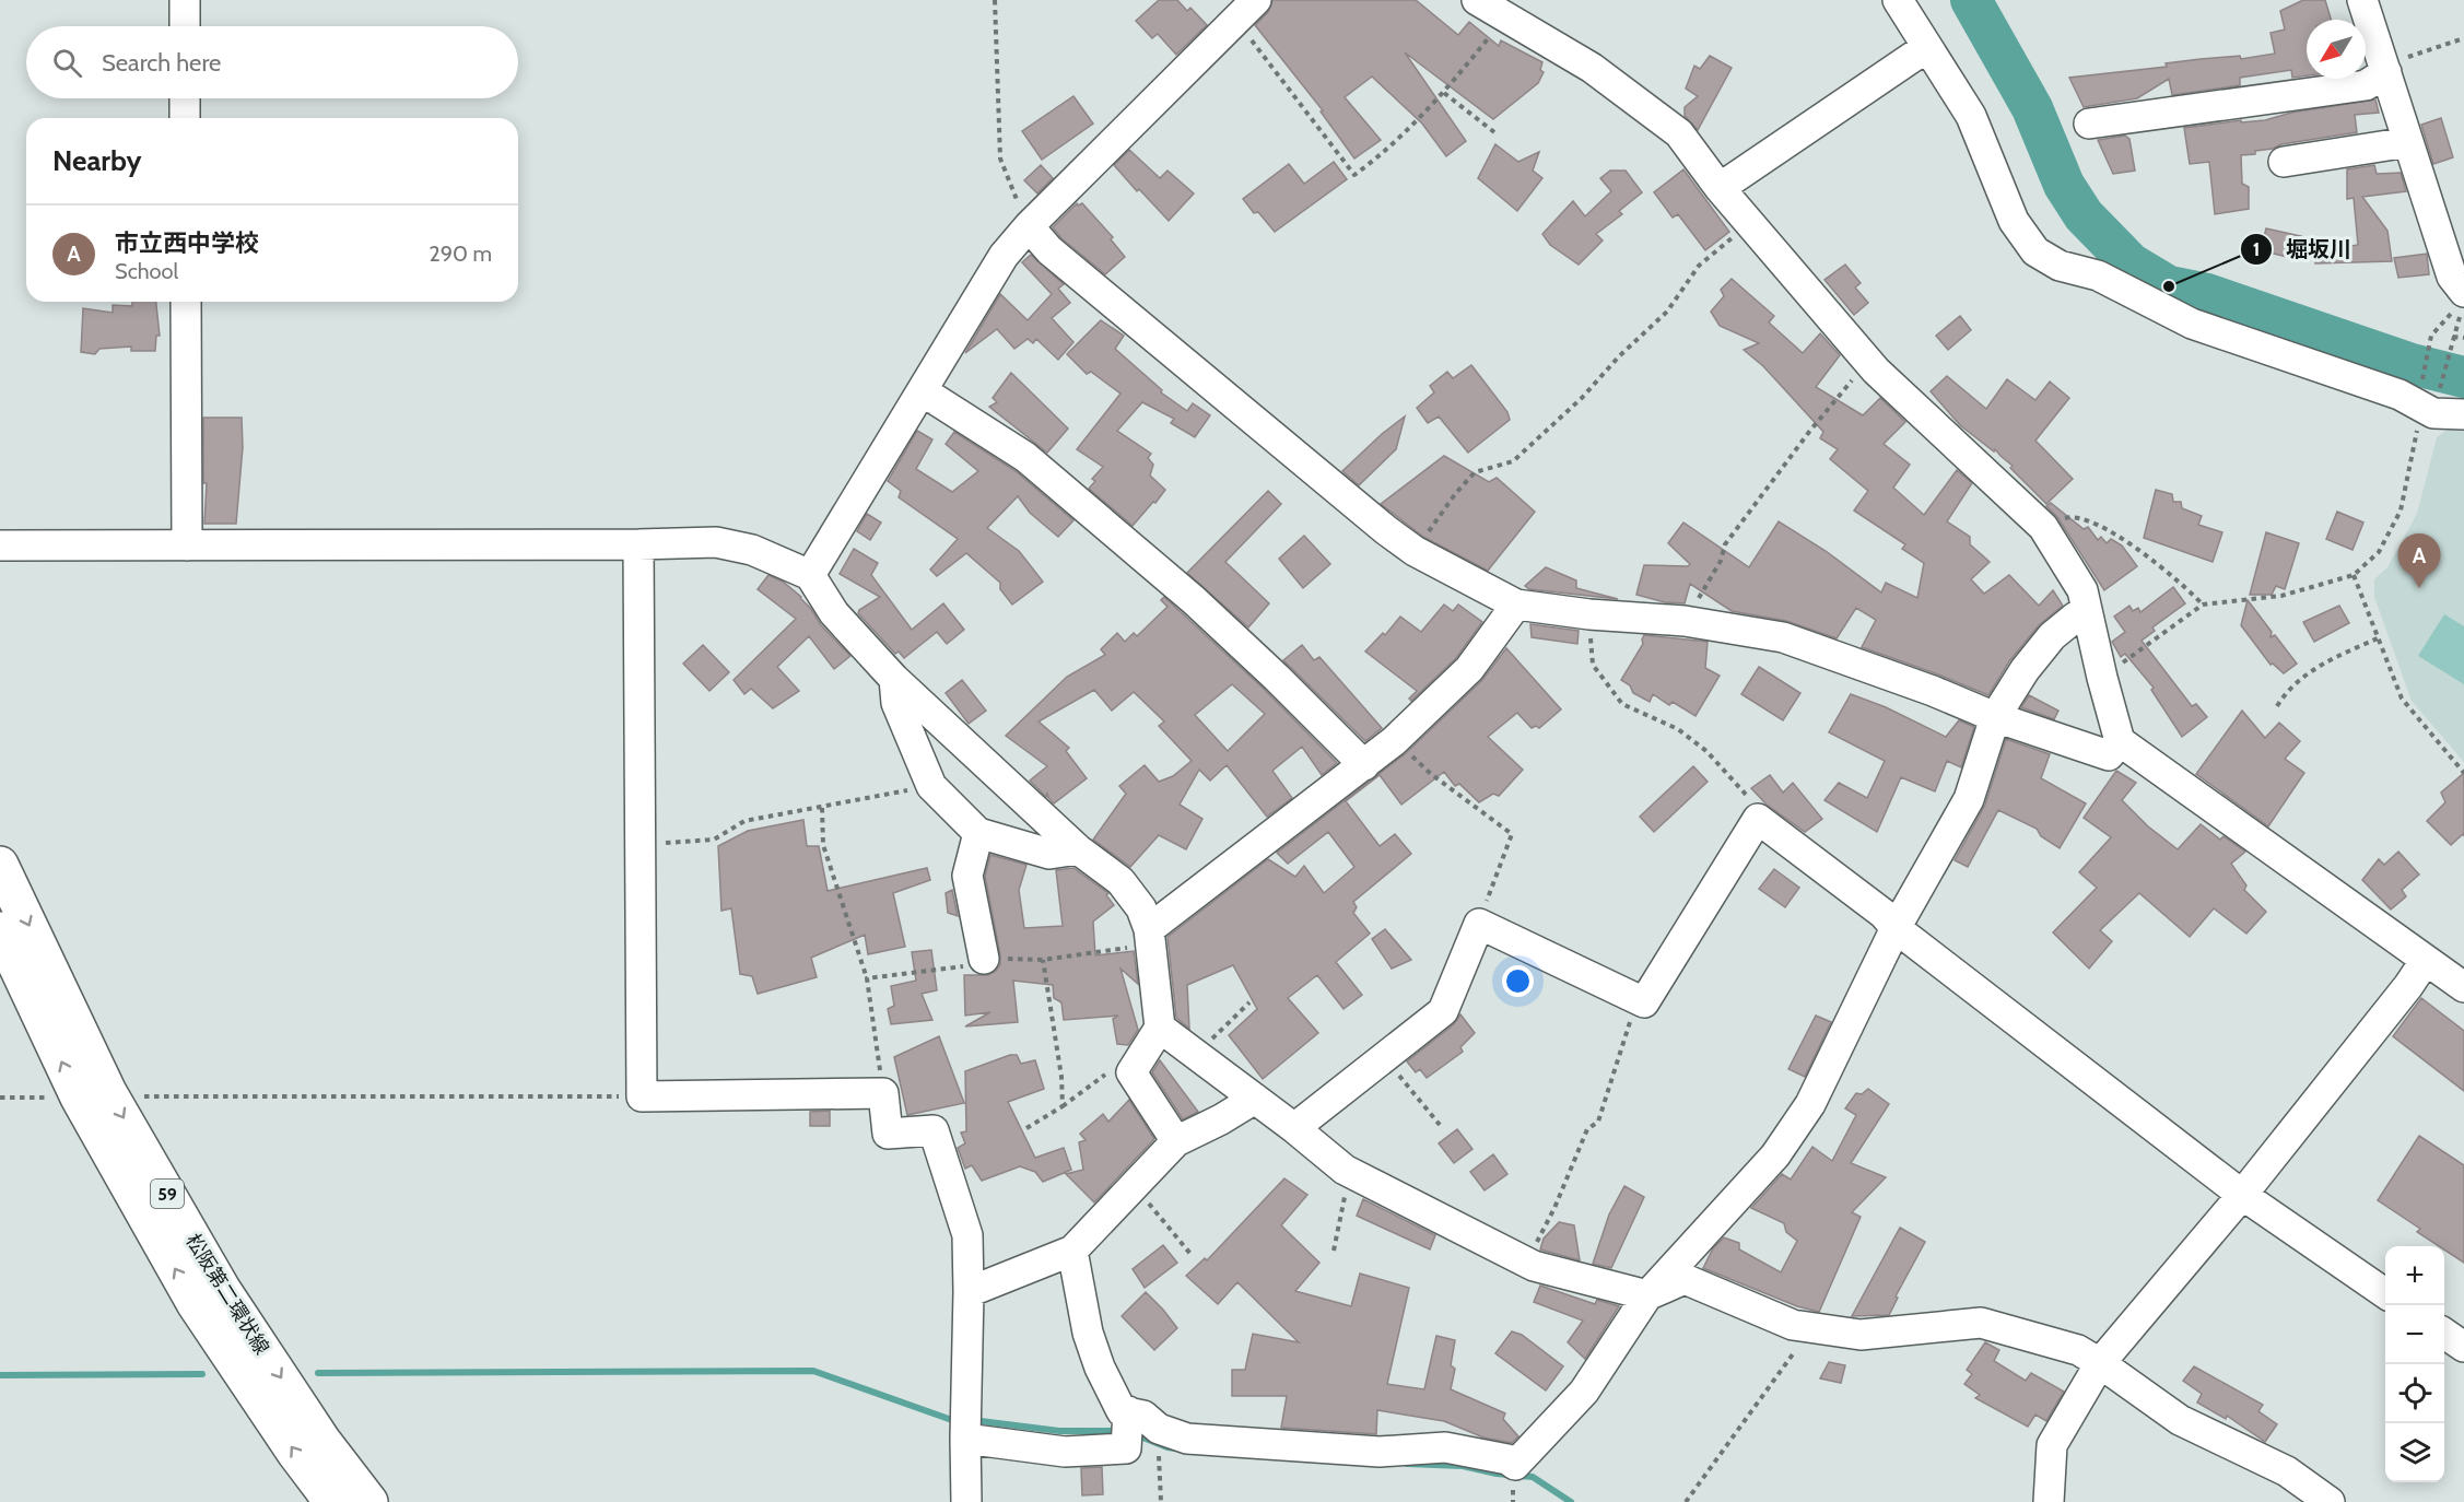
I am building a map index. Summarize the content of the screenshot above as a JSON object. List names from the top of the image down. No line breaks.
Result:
{"streets":{"main road":["59","松阪第二環状線"]},"places":["堀坂川"],"north":"bottom left","page":{"search":"Search here","heading":"Nearby","list":[{"mark":"A","name":"市立西中学校","note":"School","value":"290 m"}],"pins":"A","map_buttons":["+","−"]}}
